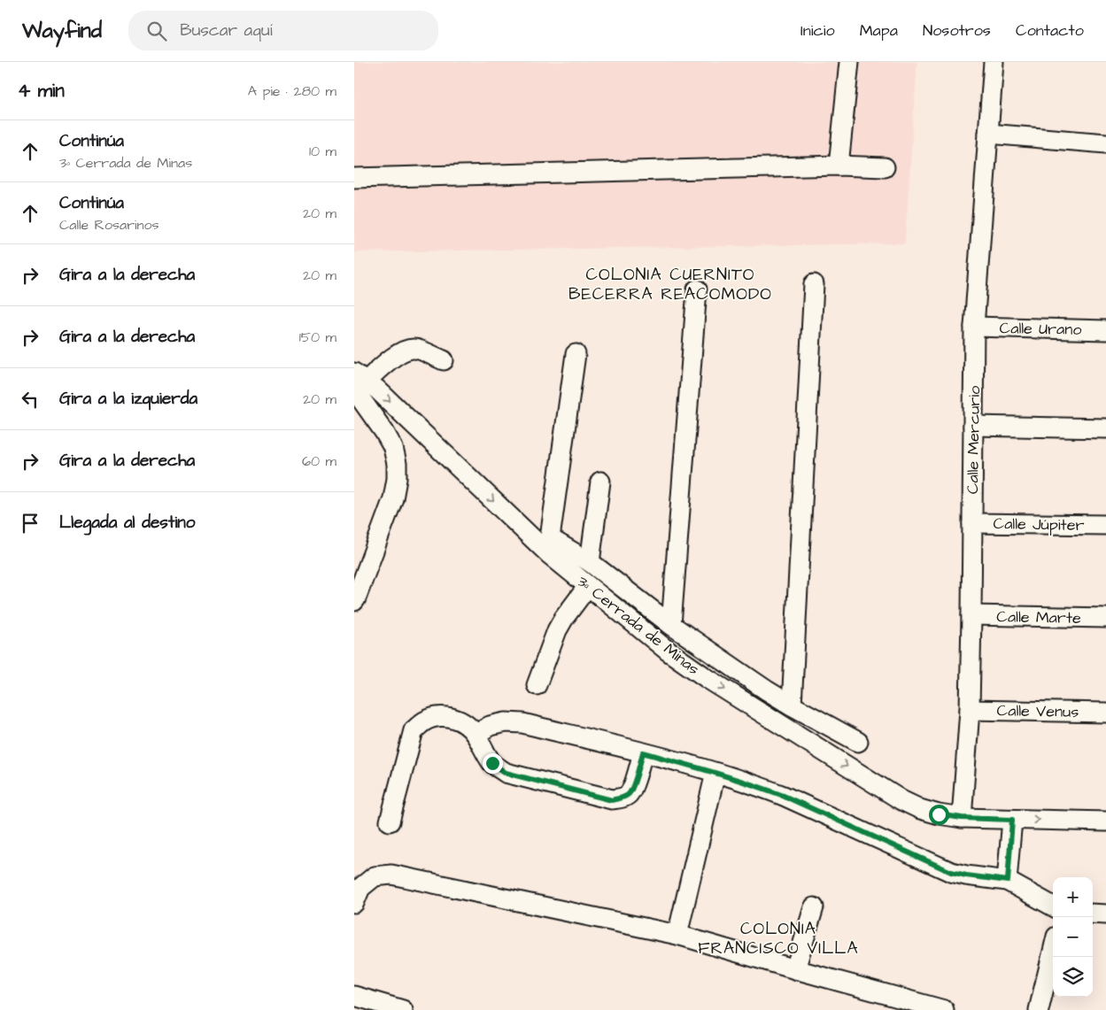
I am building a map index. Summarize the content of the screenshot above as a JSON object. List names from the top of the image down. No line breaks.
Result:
{"streets":{"street":["Calle Urano","Calle Mercurio","Calle Júpiter","Calle Marte","3ª Cerrada de Minas","Calle Venus"]},"crossings":[["Calle Urano","Calle Mercurio"],["Calle Mercurio","Calle Júpiter"],["Calle Mercurio","Calle Marte"],["Calle Mercurio","3ª Cerrada de Minas"],["Calle Mercurio","Calle Venus"]],"districts":["COLONIA CUERNITO BECERRA REACOMODO","COLONIA FRANCISCO VILLA"],"page":{"header":"Wayfind","search":"Buscar aquí","nav":["Inicio","Mapa","Nosotros","Contacto"],"heading":["4 min","A pie · 280 m"],"list":[["Continúa","3ª Cerrada de Minas","10 m"],["Continúa","Calle Rosarinos","20 m"],["Gira a la derecha","20 m"],["Gira a la derecha","150 m"],["Gira a la izquierda","20 m"],["Gira a la derecha","60 m"],"Llegada al destino"],"map_buttons":["+","−"]}}
